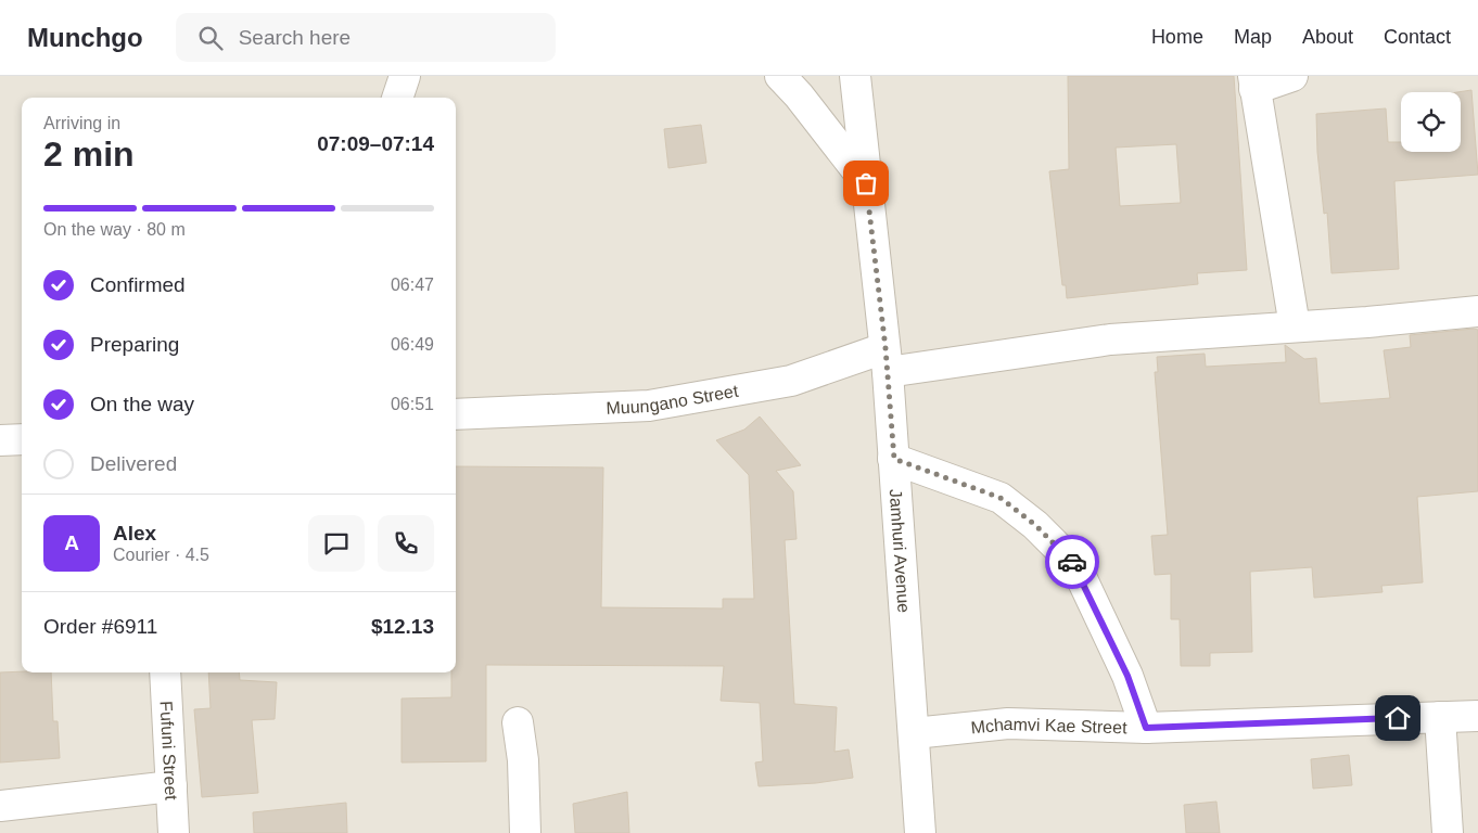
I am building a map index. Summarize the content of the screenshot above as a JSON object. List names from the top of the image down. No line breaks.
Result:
{"streets":{"street":["Muungano Street","Jamhuri Avenue","Mchamvi Kae Street","Fufuni Street"]},"crossings":[["Muungano Street","Jamhuri Avenue"],["Jamhuri Avenue","Mchamvi Kae Street"]],"page":{"header":"Munchgo","search":"Search here","nav":["Home","Map","About","Contact"],"heading":["2 min","Arriving in","07:09–07:14"],"panel":["Alex","Courier · 4.5","Order #6911","$12.13"],"bar":"On the way · 80 m","list":[["Confirmed","06:47"],["Preparing","06:49"],["On the way","06:51"],"Delivered"],"round":"A"}}
